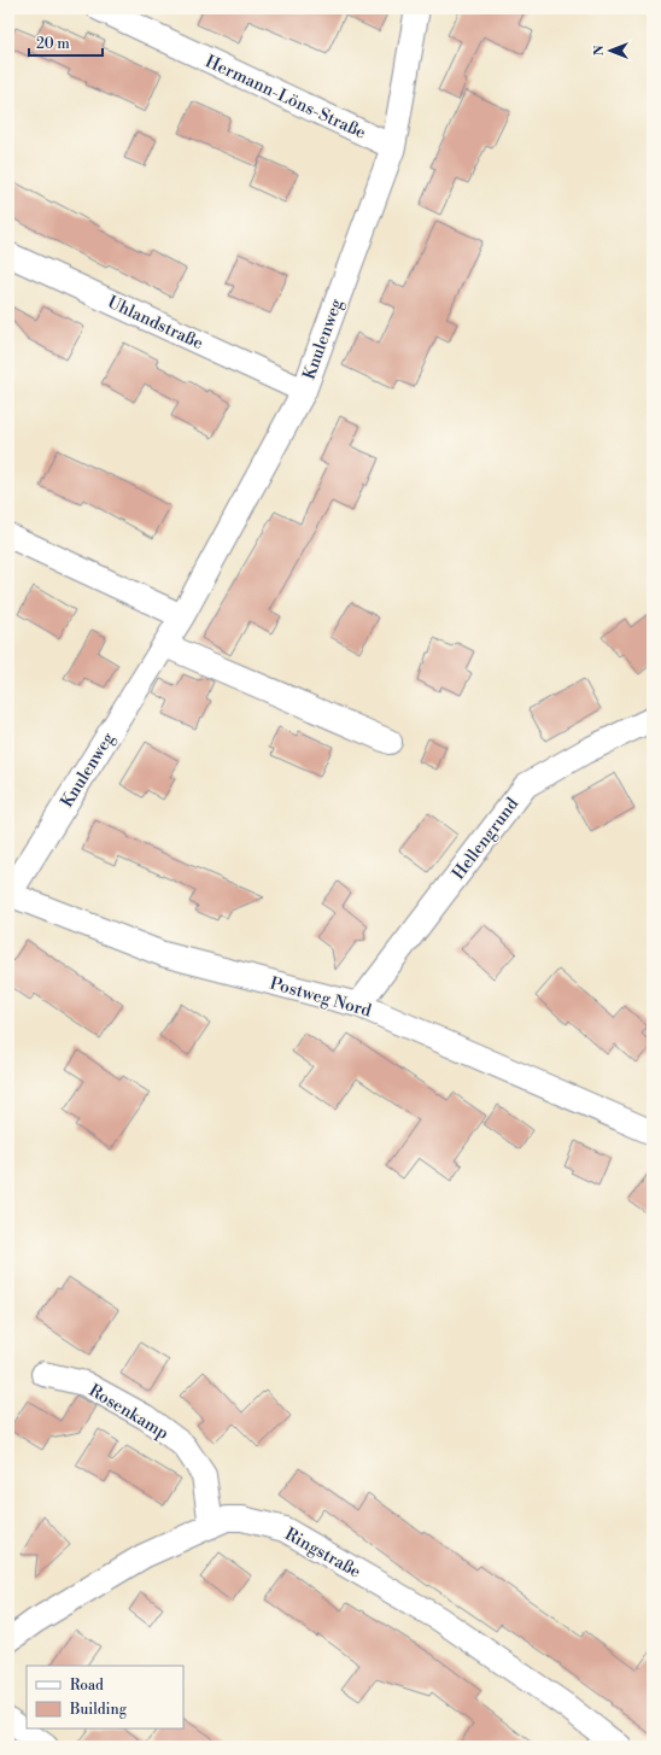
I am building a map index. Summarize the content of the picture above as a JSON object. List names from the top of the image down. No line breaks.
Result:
{"streets":{"street":["Hermann-Löns-Straße","Uhlandstraße","Knulenweg","Hellengrund","Postweg Nord","Rosenkamp","Ringstraße"]},"crossings":[["Hermann-Löns-Straße","Knulenweg"],["Uhlandstraße","Knulenweg"],["Knulenweg","Postweg Nord"],["Hellengrund","Postweg Nord"],["Rosenkamp","Ringstraße"]],"legend":["Road","Building"],"scale_bar":"20 m","north":"left"}
